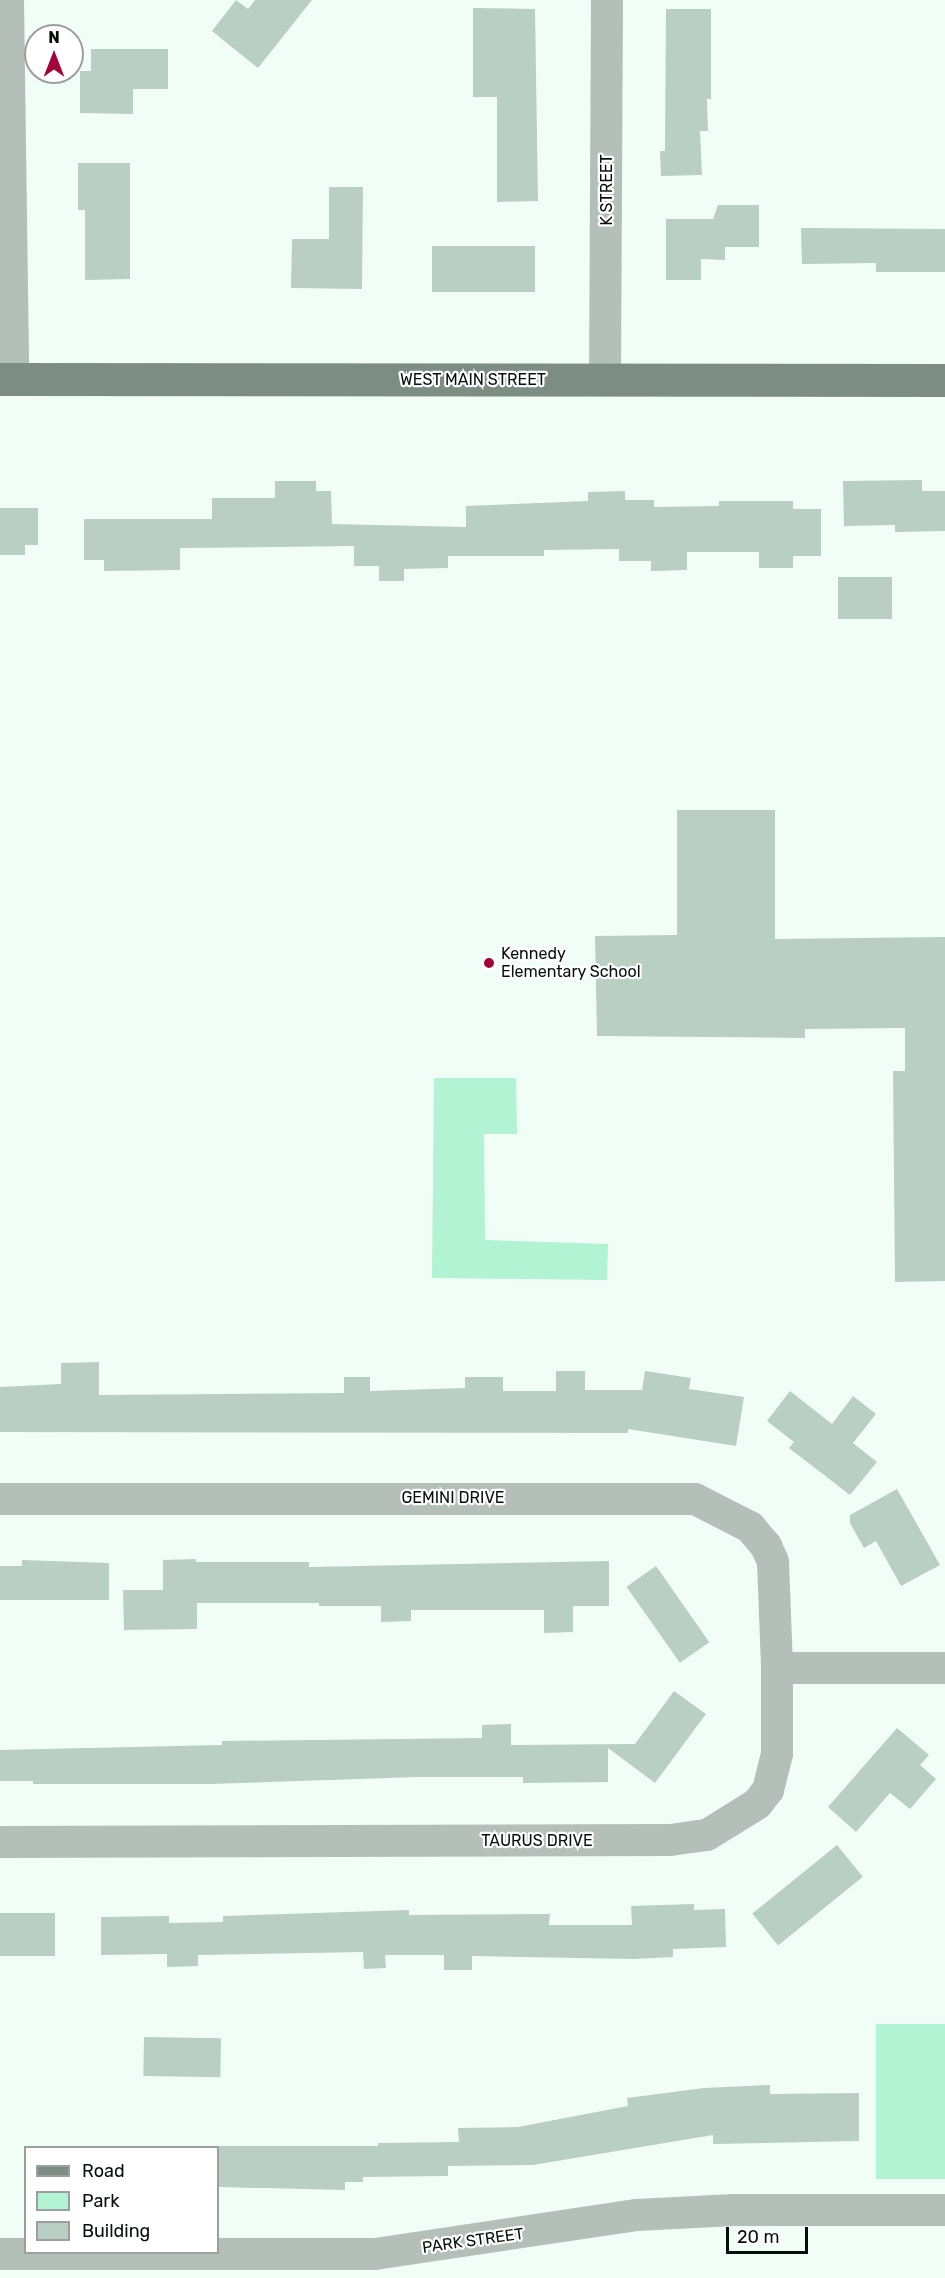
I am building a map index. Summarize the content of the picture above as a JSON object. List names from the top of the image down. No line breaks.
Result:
{"streets":{"main road":["WEST MAIN STREET"],"street":["K STREET","GEMINI DRIVE","TAURUS DRIVE","PARK STREET"]},"crossings":[["K STREET","WEST MAIN STREET"],["GEMINI DRIVE","TAURUS DRIVE"]],"places":["Kennedy Elementary School"],"legend":["Road","Park","Building"],"scale_bar":"20 m","north":"top"}
